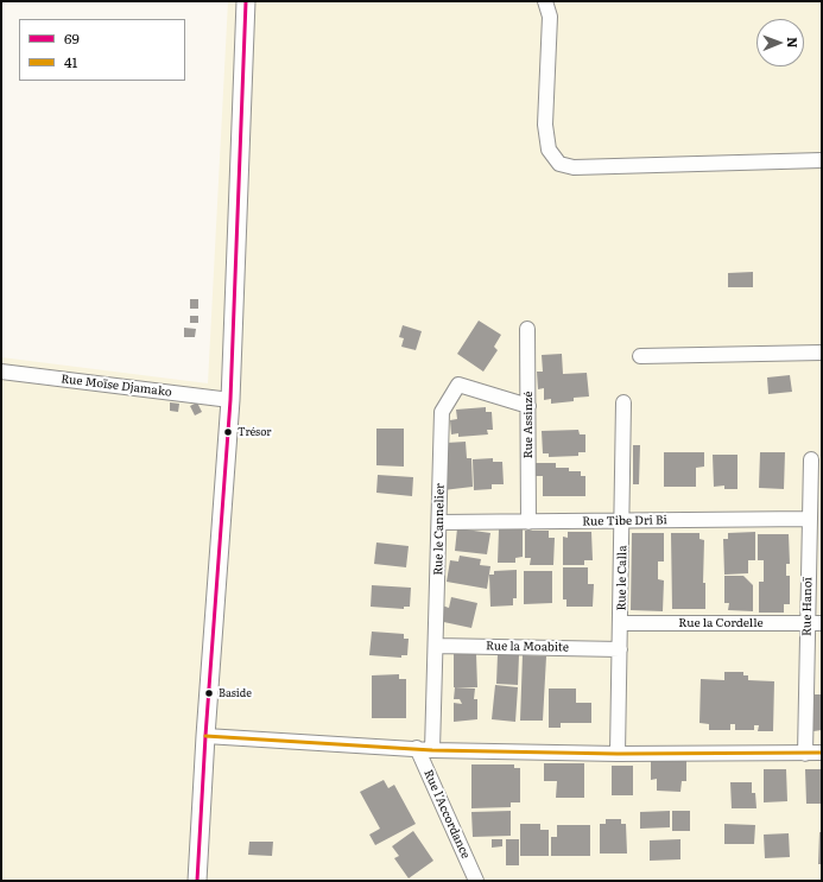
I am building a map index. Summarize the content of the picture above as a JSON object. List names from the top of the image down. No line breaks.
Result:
{"streets":{"street":["Rue Moïse Djamako","Rue Assinzé","Rue Tibe Dri Bi","Rue le Cannelier","Rue le Calla","Rue Hanoï","Rue la Cordelle","Rue la Moabite","Rue l'Accordance"]},"crossings":[["Rue Assinzé","Rue Tibe Dri Bi"],["Rue Assinzé","Rue le Cannelier"],["Rue Tibe Dri Bi","Rue le Cannelier"],["Rue Tibe Dri Bi","Rue le Calla"],["Rue Tibe Dri Bi","Rue Hanoï"],["Rue le Cannelier","Rue la Moabite"],["Rue le Calla","Rue la Cordelle"],["Rue le Calla","Rue la Moabite"],["Rue Hanoï","Rue la Cordelle"]],"places":["Trésor","Baside"],"lines":["transit line 69","transit line 41"],"legend":["69","41"],"north":"right"}
